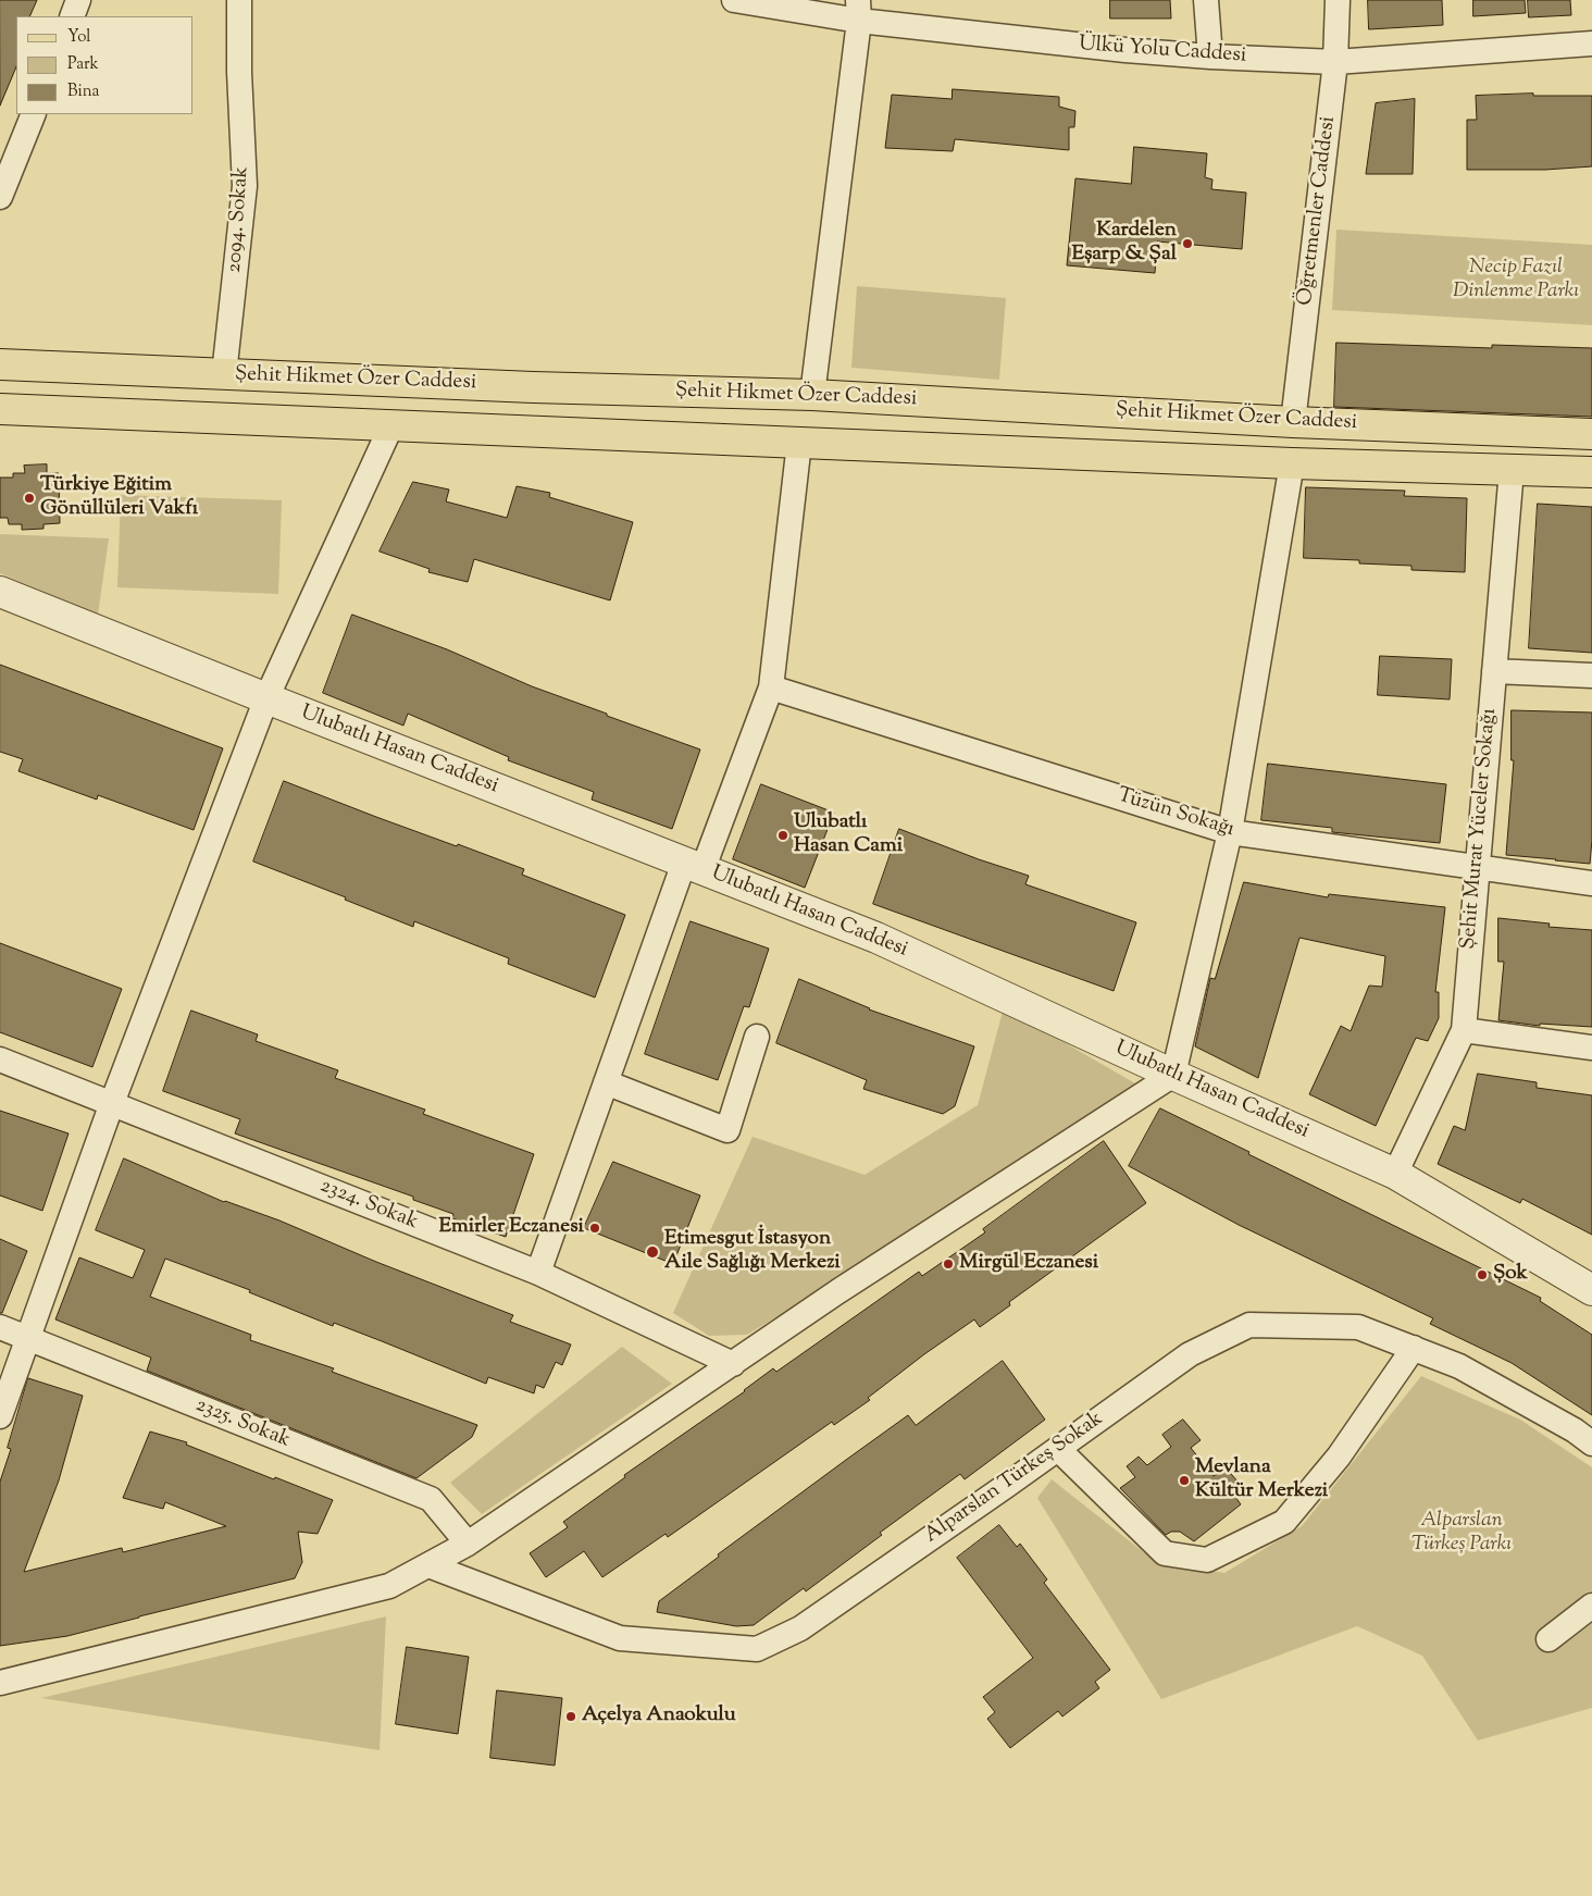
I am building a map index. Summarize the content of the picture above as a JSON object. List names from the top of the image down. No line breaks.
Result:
{"streets":{"main road":["Şehit Hikmet Özer Caddesi"],"street":["Ülkü Yolu Caddesi","Öğretmenler Caddesi","2094. Sokak","Ulubatlı Hasan Caddesi","Tüzün Sokağı","Şehit Murat Yüceler Sokağı","2324. Sokak","2325. Sokak","Alparslan Türkeş Sokak"]},"crossings":[["Ülkü Yolu Caddesi","Öğretmenler Caddesi"],["Öğretmenler Caddesi","Şehit Hikmet Özer Caddesi"],["2094. Sokak","Şehit Hikmet Özer Caddesi"],["Şehit Hikmet Özer Caddesi","Şehit Murat Yüceler Sokağı"],["Ulubatlı Hasan Caddesi","Şehit Murat Yüceler Sokağı"],["Tüzün Sokağı","Şehit Murat Yüceler Sokağı"]],"parks":["Necip Fazıl Dinlenme Parkı","Alparslan Türkeş Parkı"],"places":["Kardelen Eşarp & Şal","Türkiye Eğitim Gönüllüleri Vakfı","Ulubatlı Hasan Cami","Emirler Eczanesi","Etimesgut İstasyon Aile Sağlığı Merkezi","Mirgül Eczanesi","Şok","Mevlana Kültür Merkezi","Açelya Anaokulu"],"legend":["Yol","Park","Bina"]}
